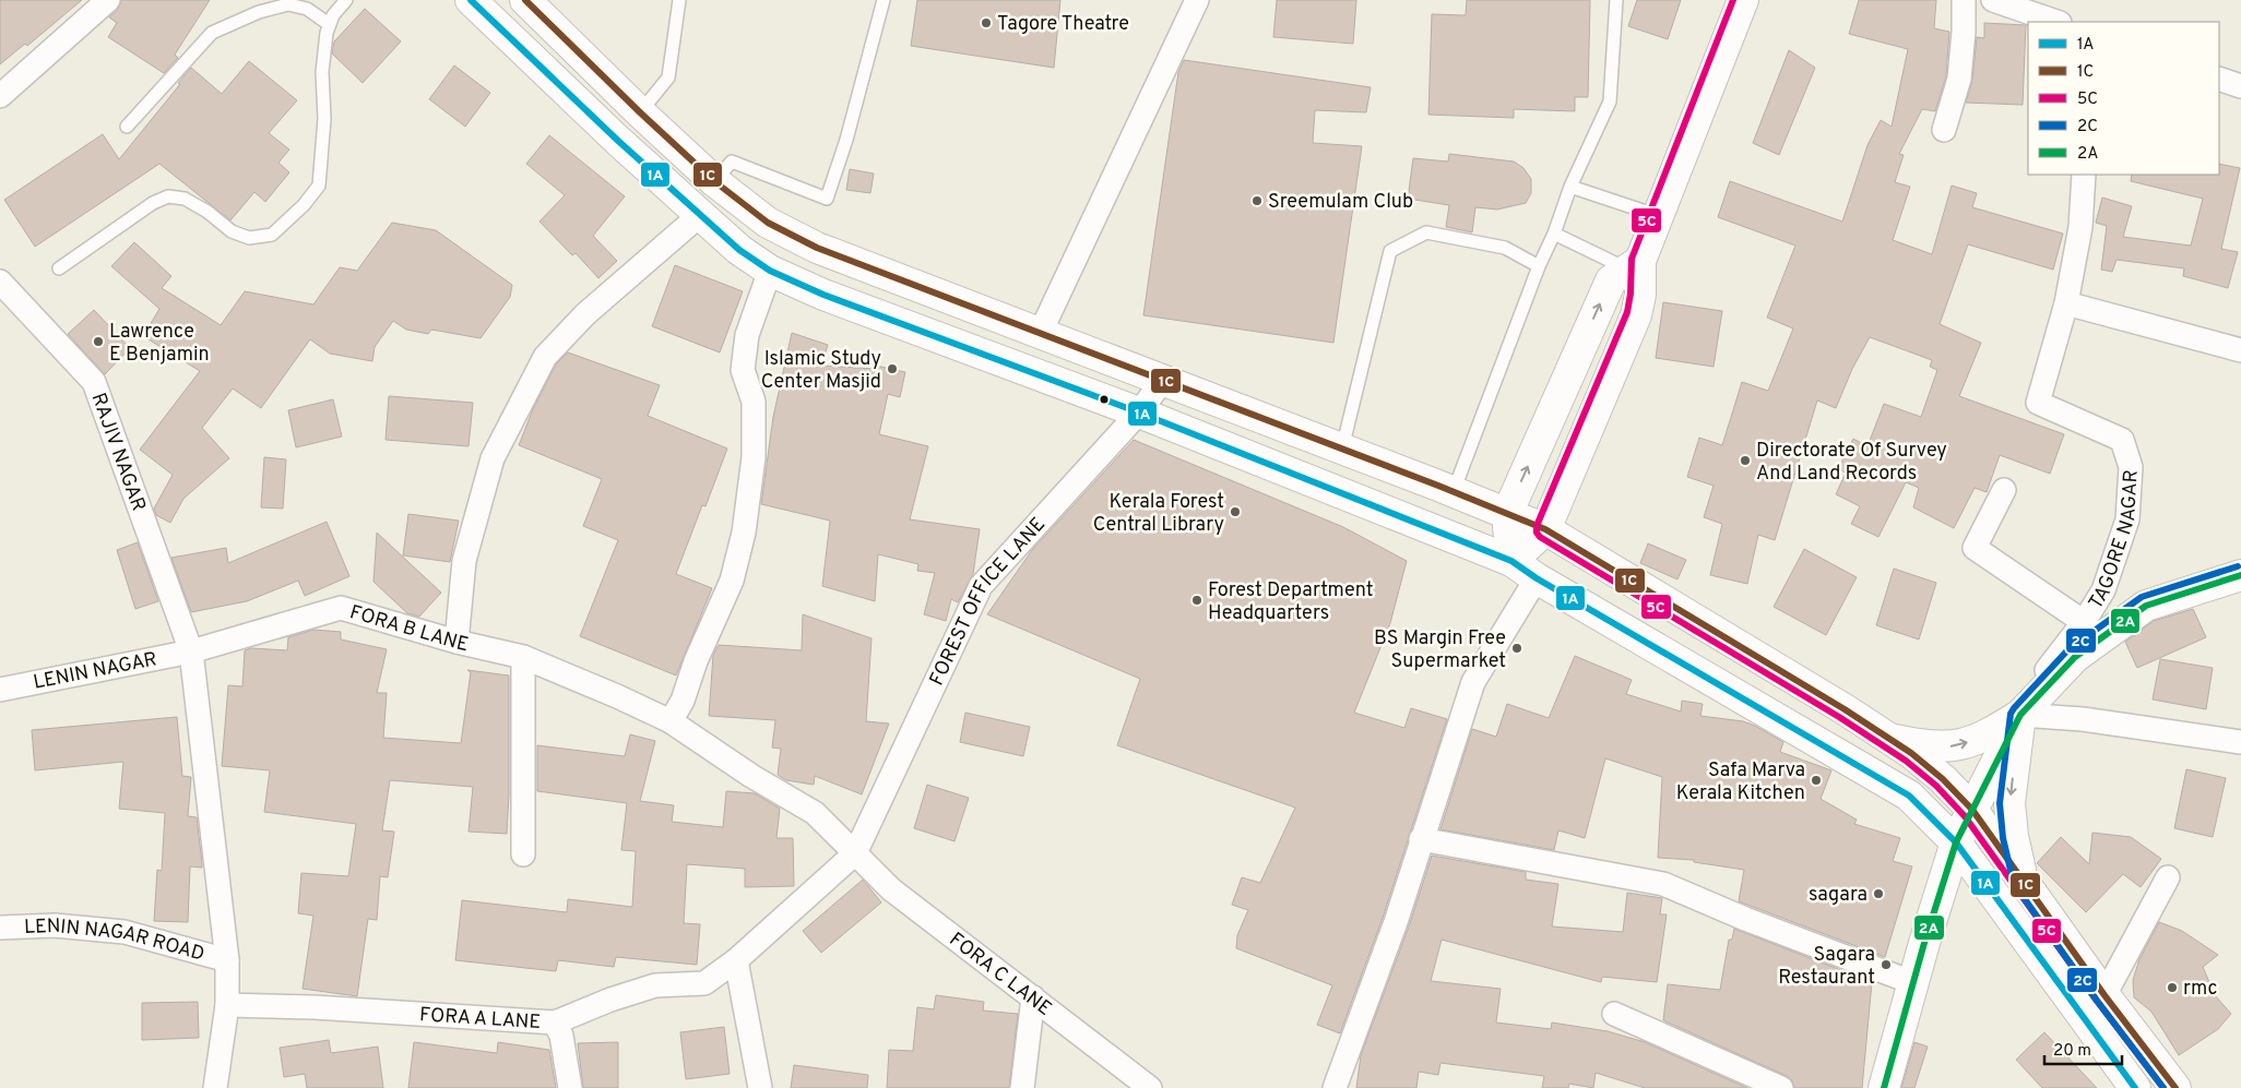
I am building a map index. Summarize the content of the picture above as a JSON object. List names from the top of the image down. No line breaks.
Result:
{"streets":{"street":["RAJIV NAGAR","TAGORE NAGAR","FOREST OFFICE LANE","FORA B LANE","LENIN NAGAR","LENIN NAGAR ROAD","FORA C LANE","FORA A LANE"]},"crossings":[["RAJIV NAGAR","FORA B LANE"],["RAJIV NAGAR","LENIN NAGAR"],["FOREST OFFICE LANE","FORA B LANE"],["FOREST OFFICE LANE","FORA C LANE"],["FOREST OFFICE LANE","FORA A LANE"],["FORA B LANE","LENIN NAGAR"],["FORA B LANE","FORA C LANE"],["FORA B LANE","FORA A LANE"],["FORA C LANE","FORA A LANE"]],"places":["Tagore Theatre","Sreemulam Club","Lawrence E Benjamin","Islamic Study Center Masjid","Directorate Of Survey And Land Records","Kerala Forest Central Library","Forest Department Headquarters","BS Margin Free Supermarket","Safa Marva Kerala Kitchen","sagara","Sagara Restaurant","rmc"],"lines":["transit line 1A","transit line 1C","transit line 5C","transit line 2C","transit line 2A"],"legend":["1A","1C","5C","2C","2A"],"scale_bar":"20 m"}
